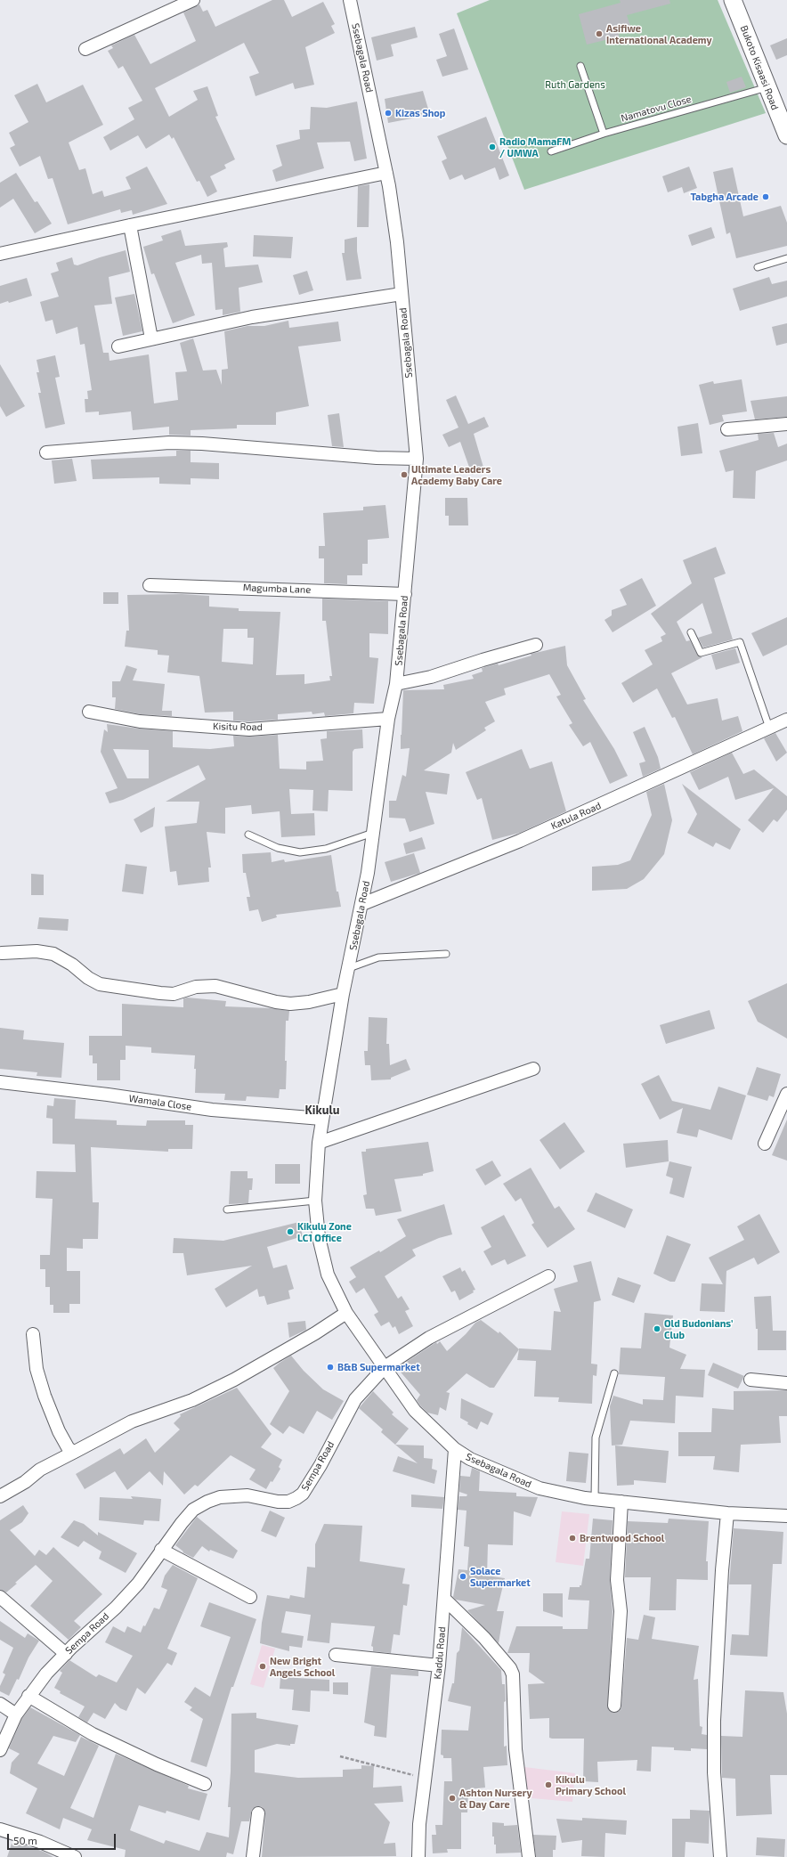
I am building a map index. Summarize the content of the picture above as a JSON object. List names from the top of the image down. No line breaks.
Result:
{"streets":{"main road":["Bukoto Kisaasi Road"],"street":["Ssebagala Road","Magumba Lane","Kisitu Road","Katula Road","Wamala Close","Sempa Road","Kaddu Road"],"lane":["Namatovu Close"]},"crossings":[["Ssebagala Road","Magumba Lane"],["Ssebagala Road","Kisitu Road"],["Ssebagala Road","Katula Road"],["Ssebagala Road","Wamala Close"],["Ssebagala Road","Sempa Road"],["Ssebagala Road","Kaddu Road"],["Bukoto Kisaasi Road","Namatovu Close"]],"districts":["Kikulu"],"parks":["Ruth Gardens"],"places":["Asifiwe International Academy","Kizas Shop","Radio MamaFM / UMWA","Tabgha Arcade","Ultimate Leaders Academy Baby Care","Kikulu Zone LC1 Office","Old Budonians’ Club","B&B Supermarket","Brentwood School","Solace Supermarket","New Bright Angels School","Kikulu Primary School","Ashton Nursery & Day Care"],"scale_bar":"50 m"}
